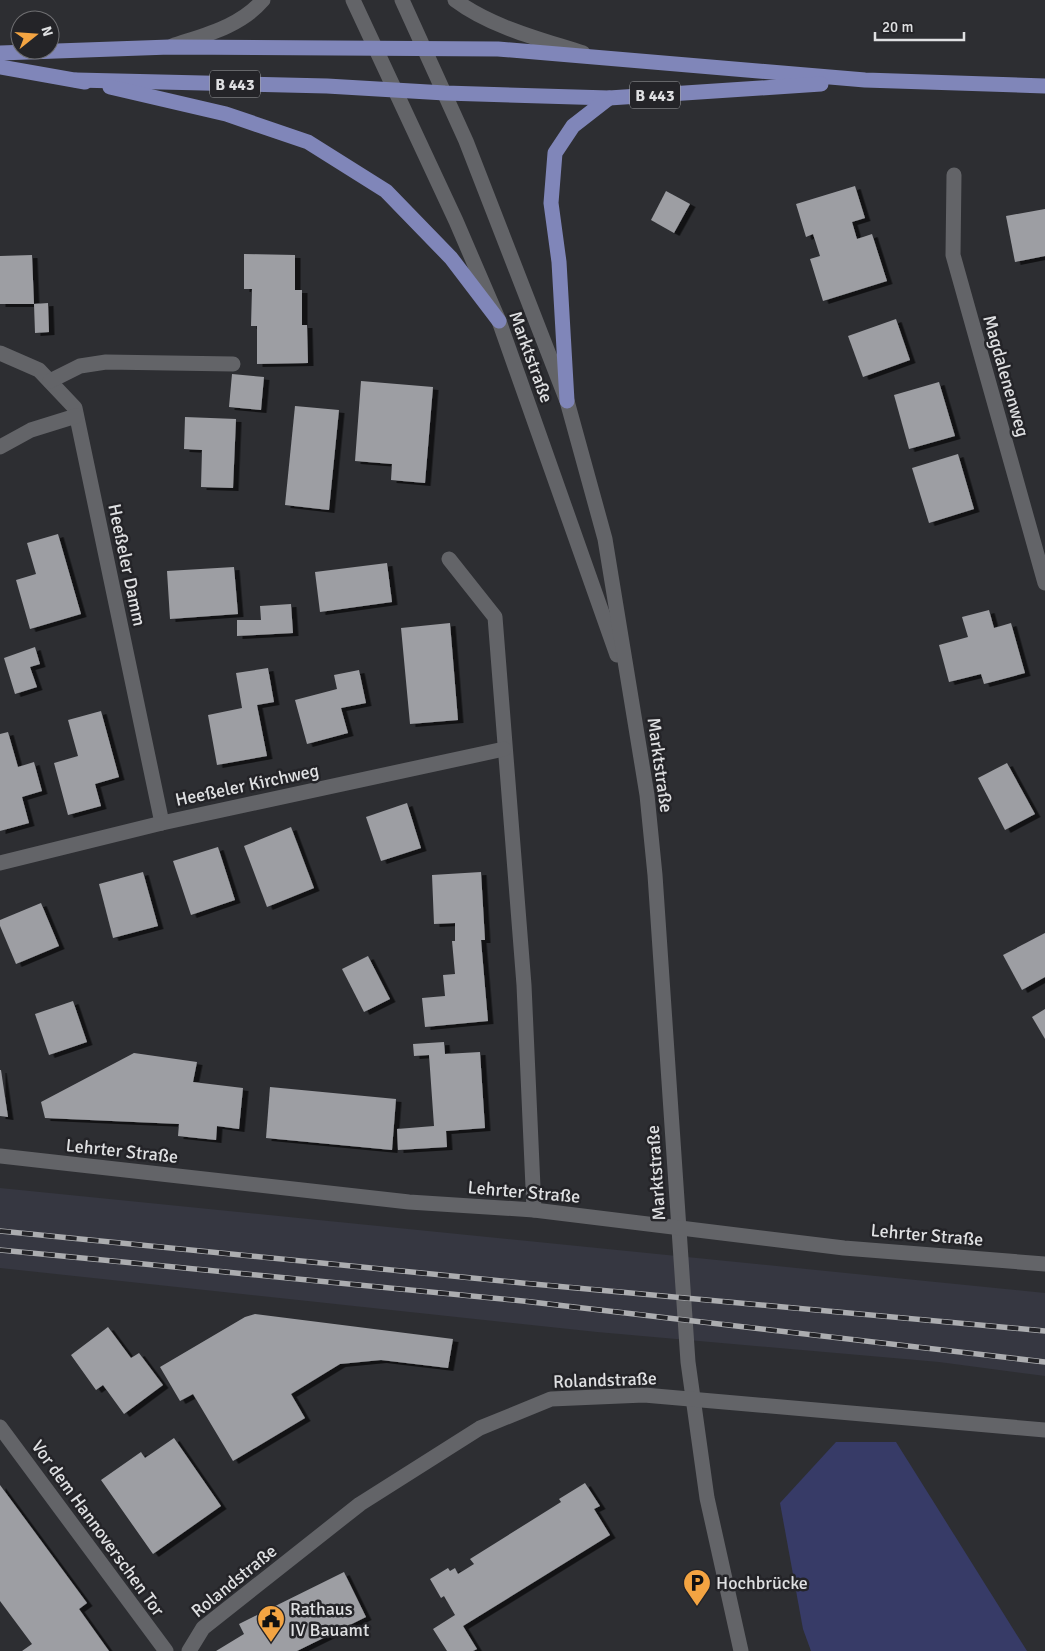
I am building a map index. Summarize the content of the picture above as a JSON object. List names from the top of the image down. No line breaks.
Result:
{"streets":{"main road":["B 443"],"street":["Marktstraße","Magdalenenweg","Heeßeler Damm","Heeßeler Kirchweg","Lehrter Straße","Rolandstraße","Vor dem Hannoverschen Tor"]},"crossings":[["B 443","Marktstraße"],["Heeßeler Damm","Heeßeler Kirchweg"]],"places":{"parking":["Hochbrücke"],"public building":["Rathaus IV Bauamt"]},"scale_bar":"20 m","north":"right"}
